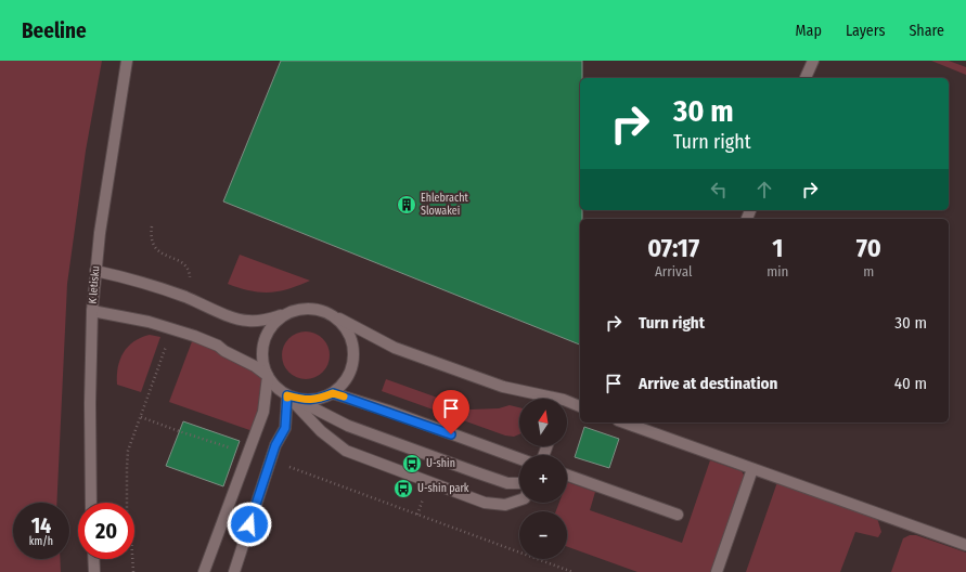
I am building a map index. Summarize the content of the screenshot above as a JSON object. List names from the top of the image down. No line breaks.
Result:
{"streets":{"street":["K letisku"]},"places":{"building":["Ehlebracht Slowakei"],"bus stop":["U-shin","U-shin park"]},"north":"top","page":{"header":"Beeline","nav":["Map","Layers","Share"],"turn":["30 m","Turn right"],"eta":["07:17","Arrival","1","min","70","m"],"list":[{"name":"Turn right","value":"30 m"},{"name":"Arrive at destination","value":"40 m"}],"map_buttons":["+","−"],"speed":"14 km/h","limit":"20"}}
